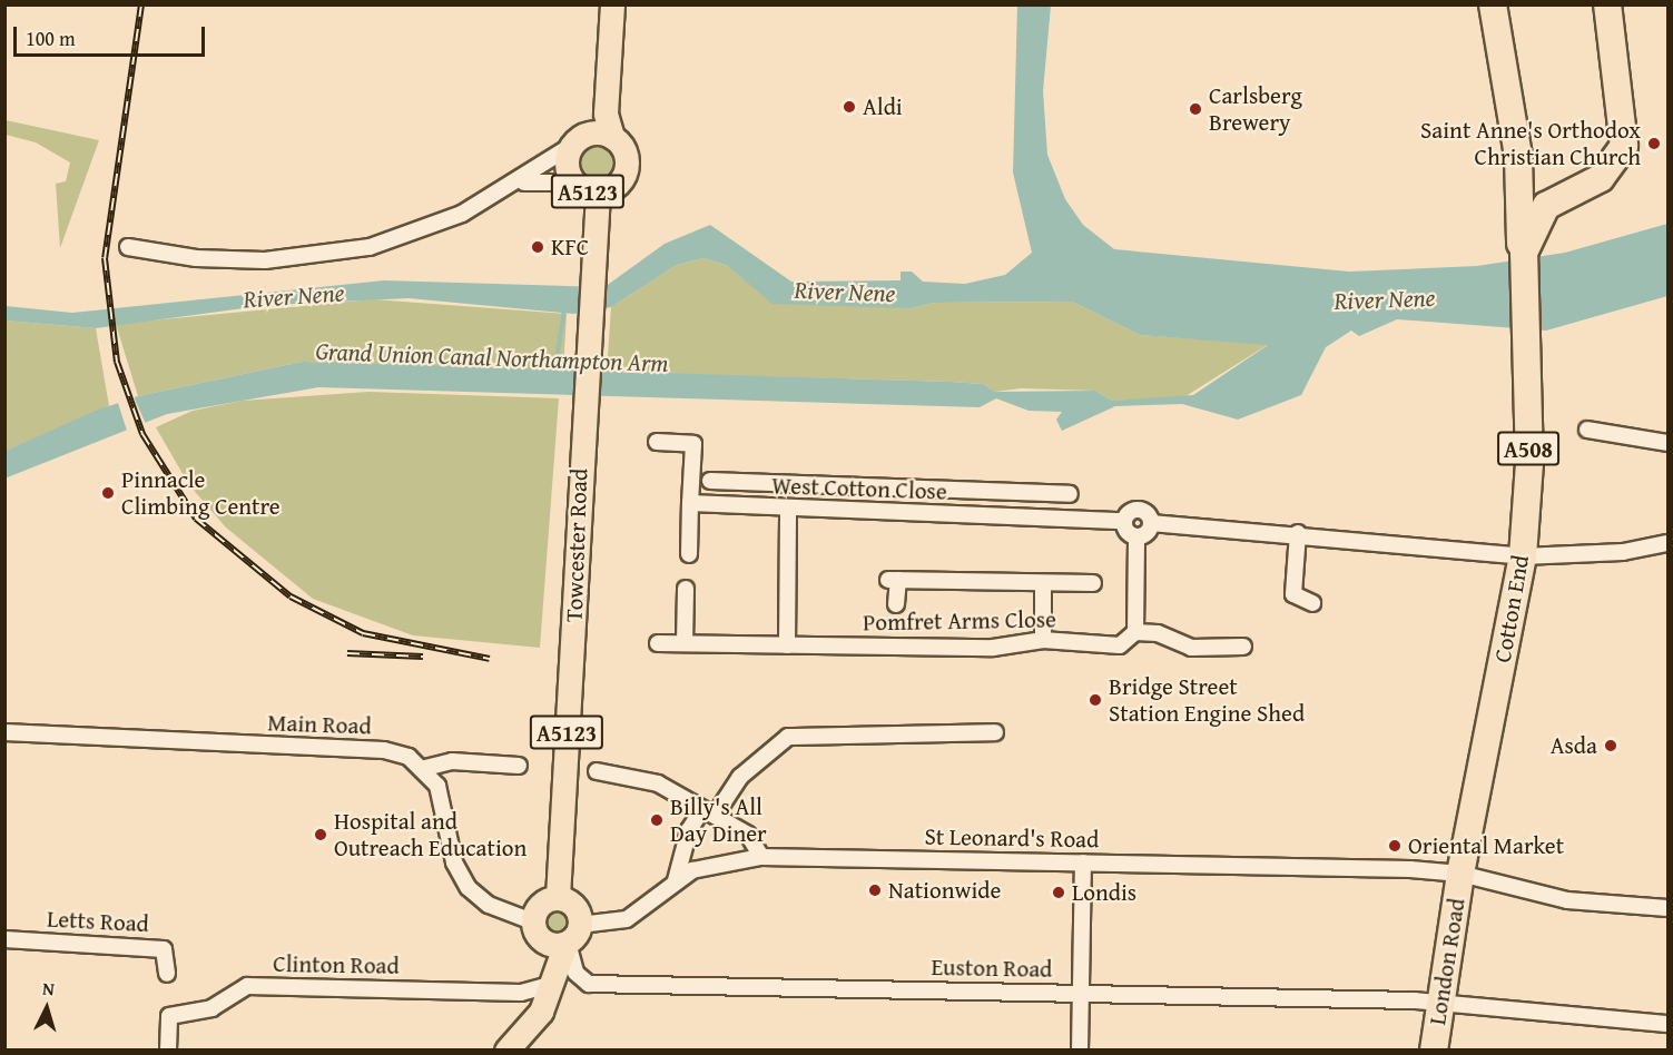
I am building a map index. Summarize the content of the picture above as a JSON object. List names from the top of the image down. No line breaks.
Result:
{"streets":{"highway":["A508","Cotton End","London Road"],"main road":["A5123","Towcester Road"],"street":["West Cotton Close","Pomfret Arms Close","Main Road","St Leonard's Road","Letts Road","Clinton Road","Euston Road"]},"crossings":[["A5123","Towcester Road"],["A508","Cotton End"],["Cotton End","St Leonard's Road"],["Cotton End","London Road"],["St Leonard's Road","London Road"],["St Leonard's Road","Euston Road"],["London Road","Euston Road"]],"water":["River Nene","Grand Union Canal Northampton Arm"],"places":["Aldi","Carlsberg Brewery","Saint Anne's Orthodox Christian Church","KFC","Pinnacle Climbing Centre","Bridge Street Station Engine Shed","Asda","Billy's All Day Diner","Hospital and Outreach Education","Oriental Market","Nationwide","Londis"],"scale_bar":"100 m","north":"top"}
